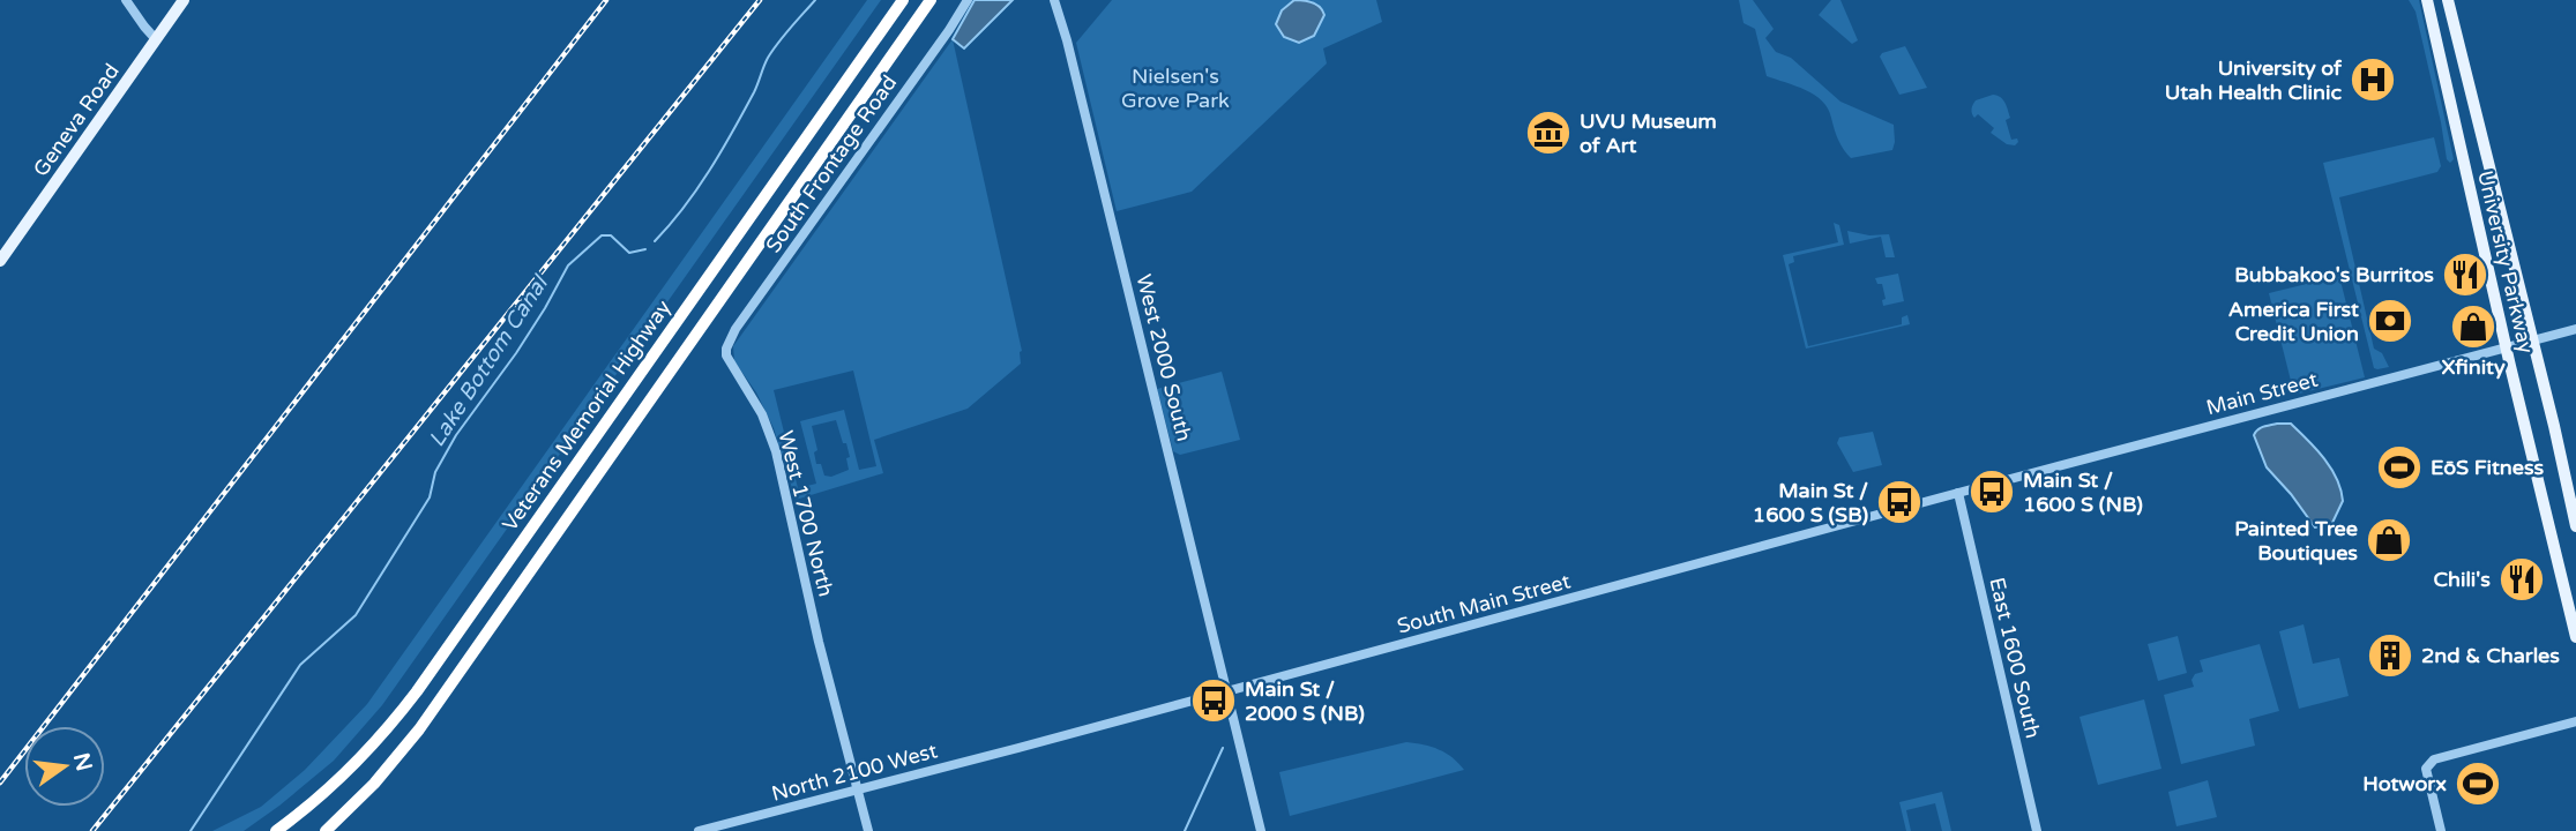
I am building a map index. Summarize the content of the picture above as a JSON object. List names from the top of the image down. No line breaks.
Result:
{"streets":{"highway":["Veterans Memorial Highway"],"main road":["Geneva Road","University Parkway"],"street":["South Frontage Road","West 2000 South","Main Street","West 1700 North","South Main Street","East 1600 South","North 2100 West"]},"crossings":[["South Frontage Road","West 1700 North"],["University Parkway","Main Street"],["West 2000 South","South Main Street"],["Main Street","South Main Street"],["Main Street","East 1600 South"],["West 1700 North","North 2100 West"],["South Main Street","East 1600 South"],["South Main Street","North 2100 West"]],"water":["Lake Bottom Canal"],"parks":["Nielsen's Grove Park"],"places":{"hospital":["University of Utah Health Clinic"],"museum":["UVU Museum of Art"],"restaurant":["Bubbakoo's Burritos","Chili's"],"bank":["America First Credit Union"],"shop":["Xfinity","Painted Tree Boutiques"],"sports":["EōS Fitness","Hotworx"],"bus stop":["Main St / 1600 S (NB)","Main St / 1600 S (SB)","Main St / 2000 S (NB)"],"building":["2nd & Charles"]},"north":"right"}
